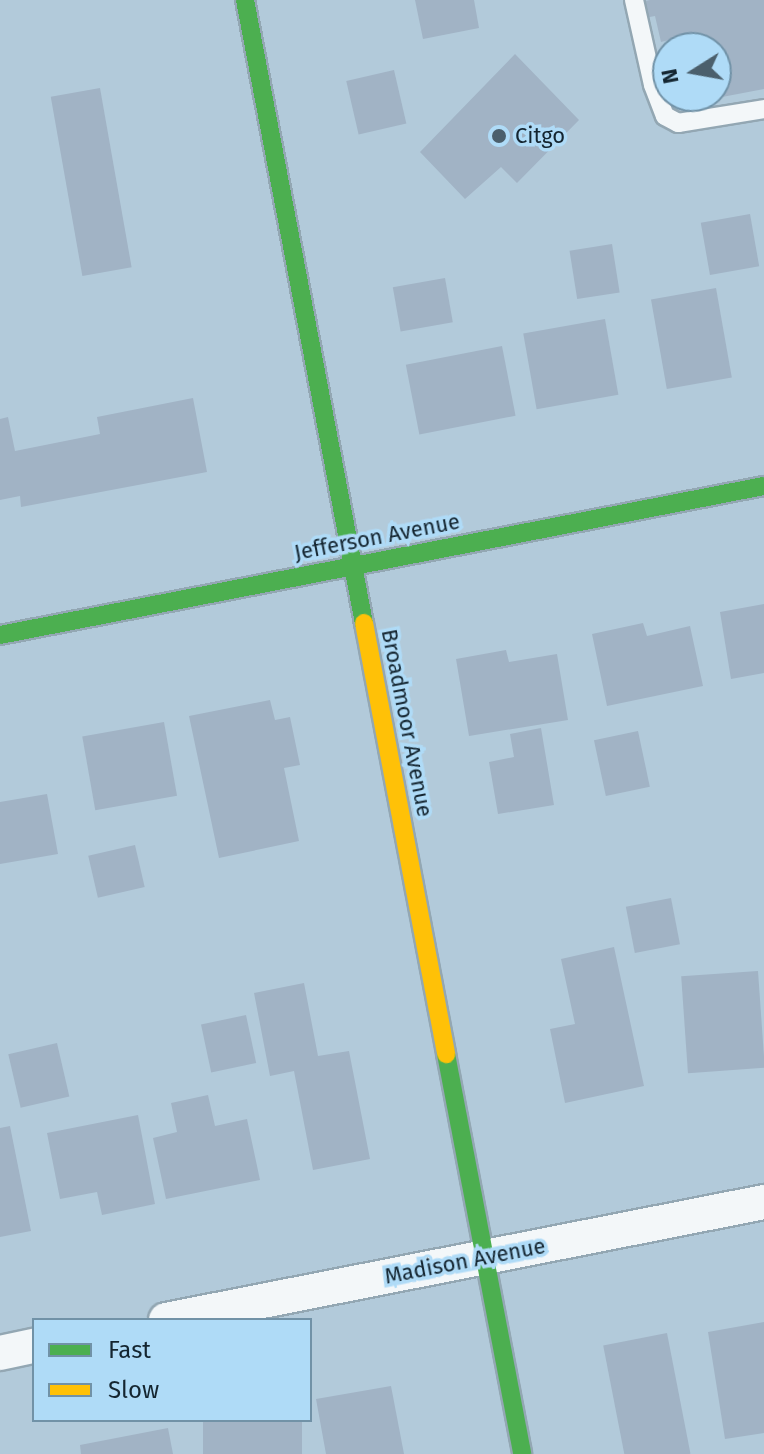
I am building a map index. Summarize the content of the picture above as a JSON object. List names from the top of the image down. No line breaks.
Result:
{"streets":{"street":["Jefferson Avenue","Broadmoor Avenue","Madison Avenue"]},"crossings":[["Jefferson Avenue","Broadmoor Avenue"],["Broadmoor Avenue","Madison Avenue"]],"places":["Citgo"],"legend":["Fast","Slow"],"north":"left"}
